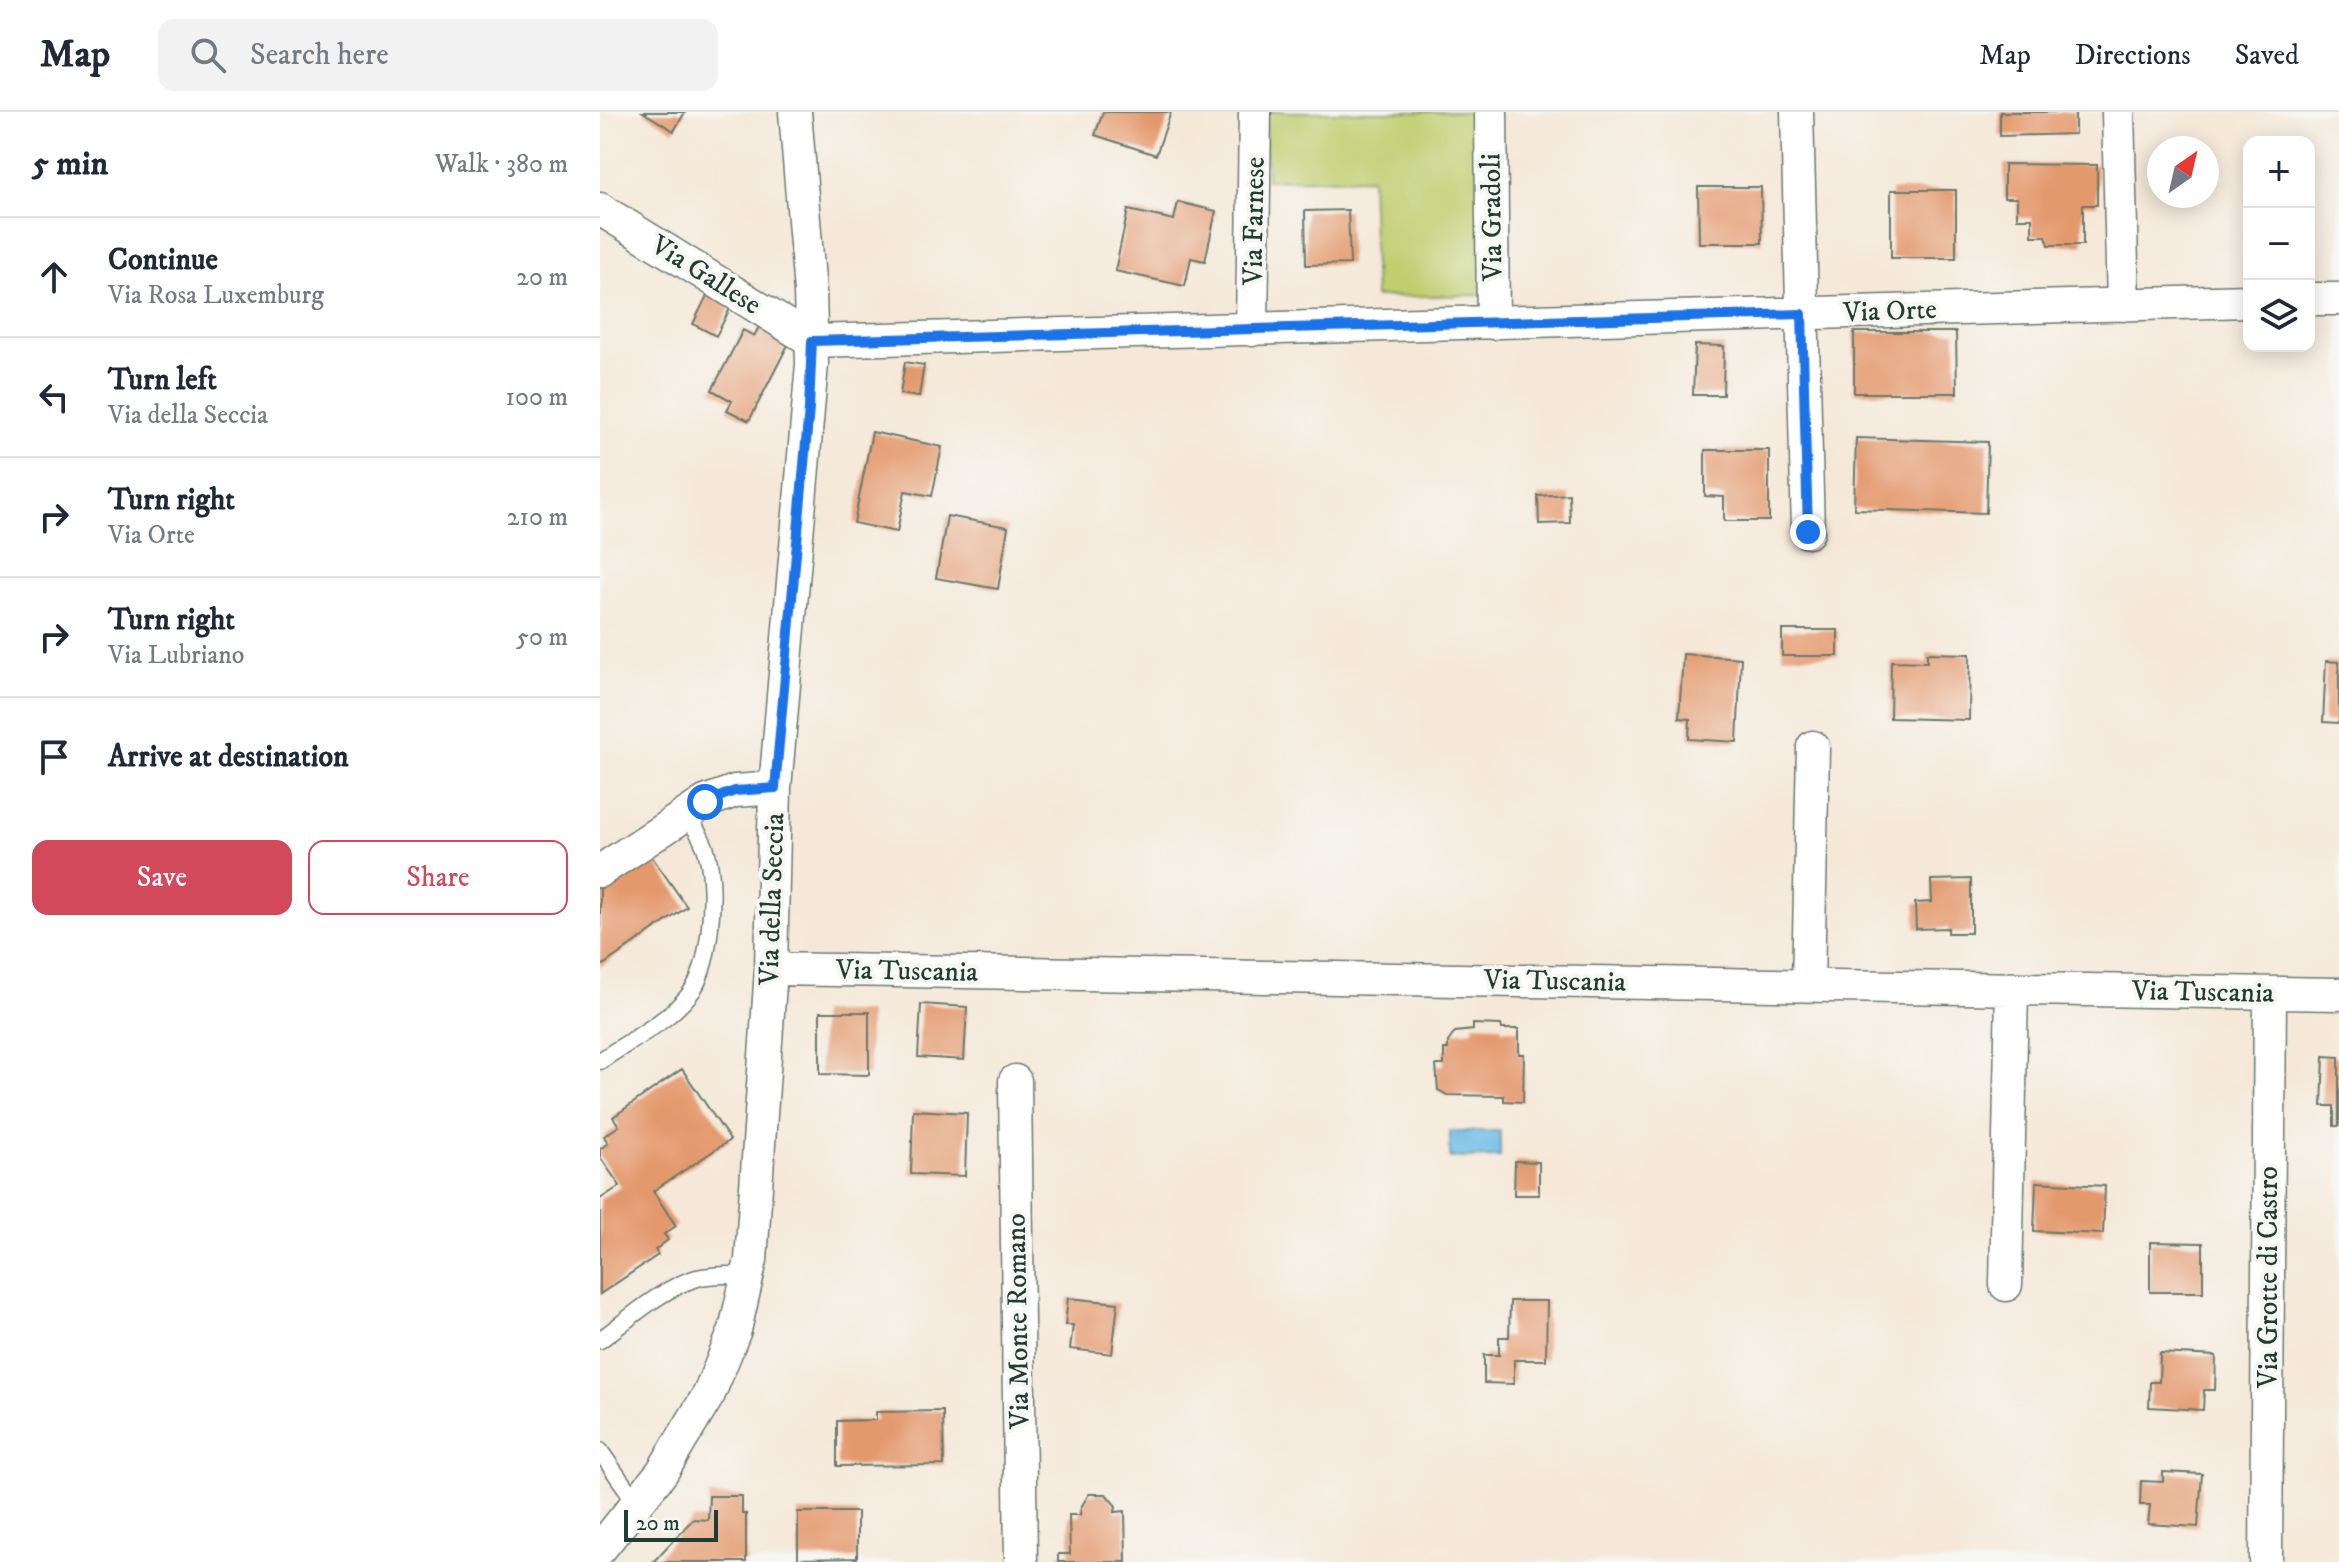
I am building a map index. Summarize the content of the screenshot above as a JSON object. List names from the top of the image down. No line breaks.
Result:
{"streets":{"street":["Via Gradoli","Via Farnese","Via Gallese","Via Orte","Via della Seccia","Via Tuscania","Via Grotte di Castro","Via Monte Romano"]},"crossings":[["Via Gradoli","Via Orte"],["Via Farnese","Via Orte"],["Via Gallese","Via Orte"],["Via Gallese","Via della Seccia"],["Via Orte","Via della Seccia"],["Via della Seccia","Via Tuscania"],["Via Tuscania","Via Grotte di Castro"]],"scale_bar":"20 m","north":"top right","page":{"header":"Map","search":"Search here","nav":["Map","Directions","Saved"],"heading":["5 min","Walk · 380 m"],"map_buttons":["+","−"],"list":[["Continue","Via Rosa Luxemburg","20 m"],["Turn left","Via della Seccia","100 m"],["Turn right","Via Orte","210 m"],["Turn right","Via Lubriano","50 m"],"Arrive at destination"],"buttons":["Save","Share"],"scale":"20 m"}}
